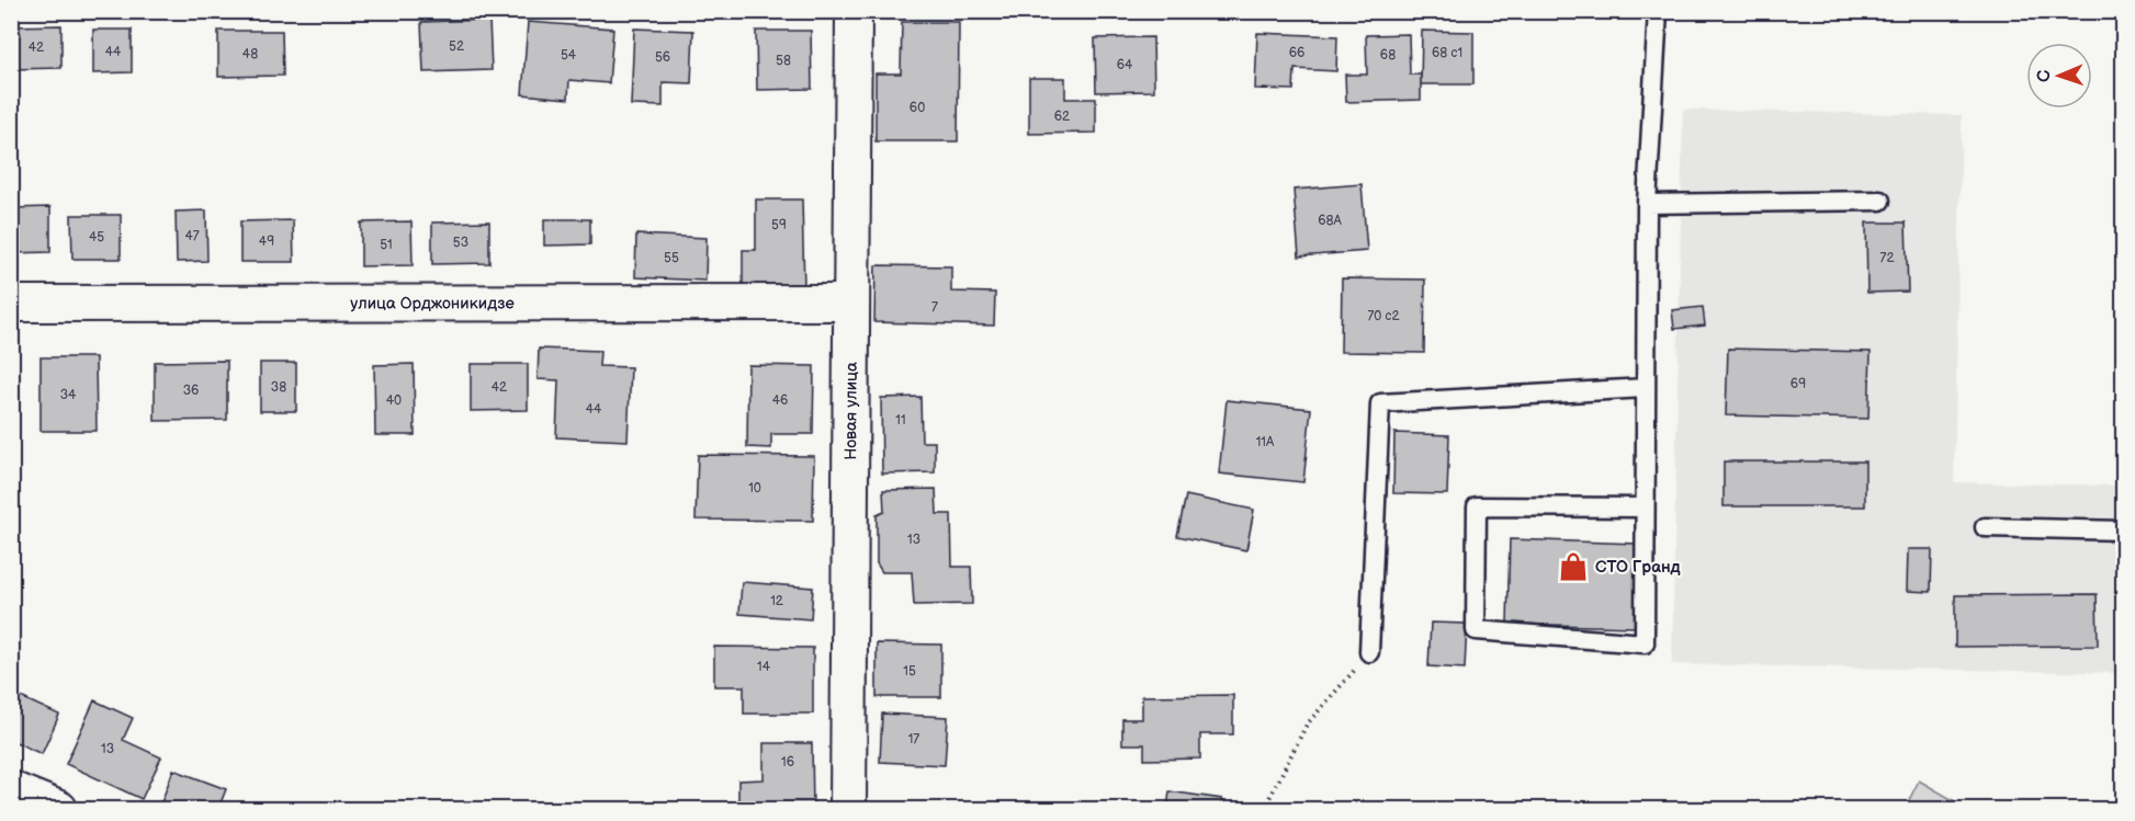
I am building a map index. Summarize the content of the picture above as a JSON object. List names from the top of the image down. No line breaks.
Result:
{"streets":{"street":["улица Орджоникидзе","Новая улица"]},"crossings":[["улица Орджоникидзе","Новая улица"]],"places":{"shop":["СТО Гранд"]},"house_numbers":["52","42","44","66","68 с1","48","54","68","56","58","64","60","62","68А","59","47","45","49","53","51","55","72","7","70 с2","69","38","42","36","34","40","46","44","11","11А","10","13","12","14","15","17","13","16"],"north":"left"}
